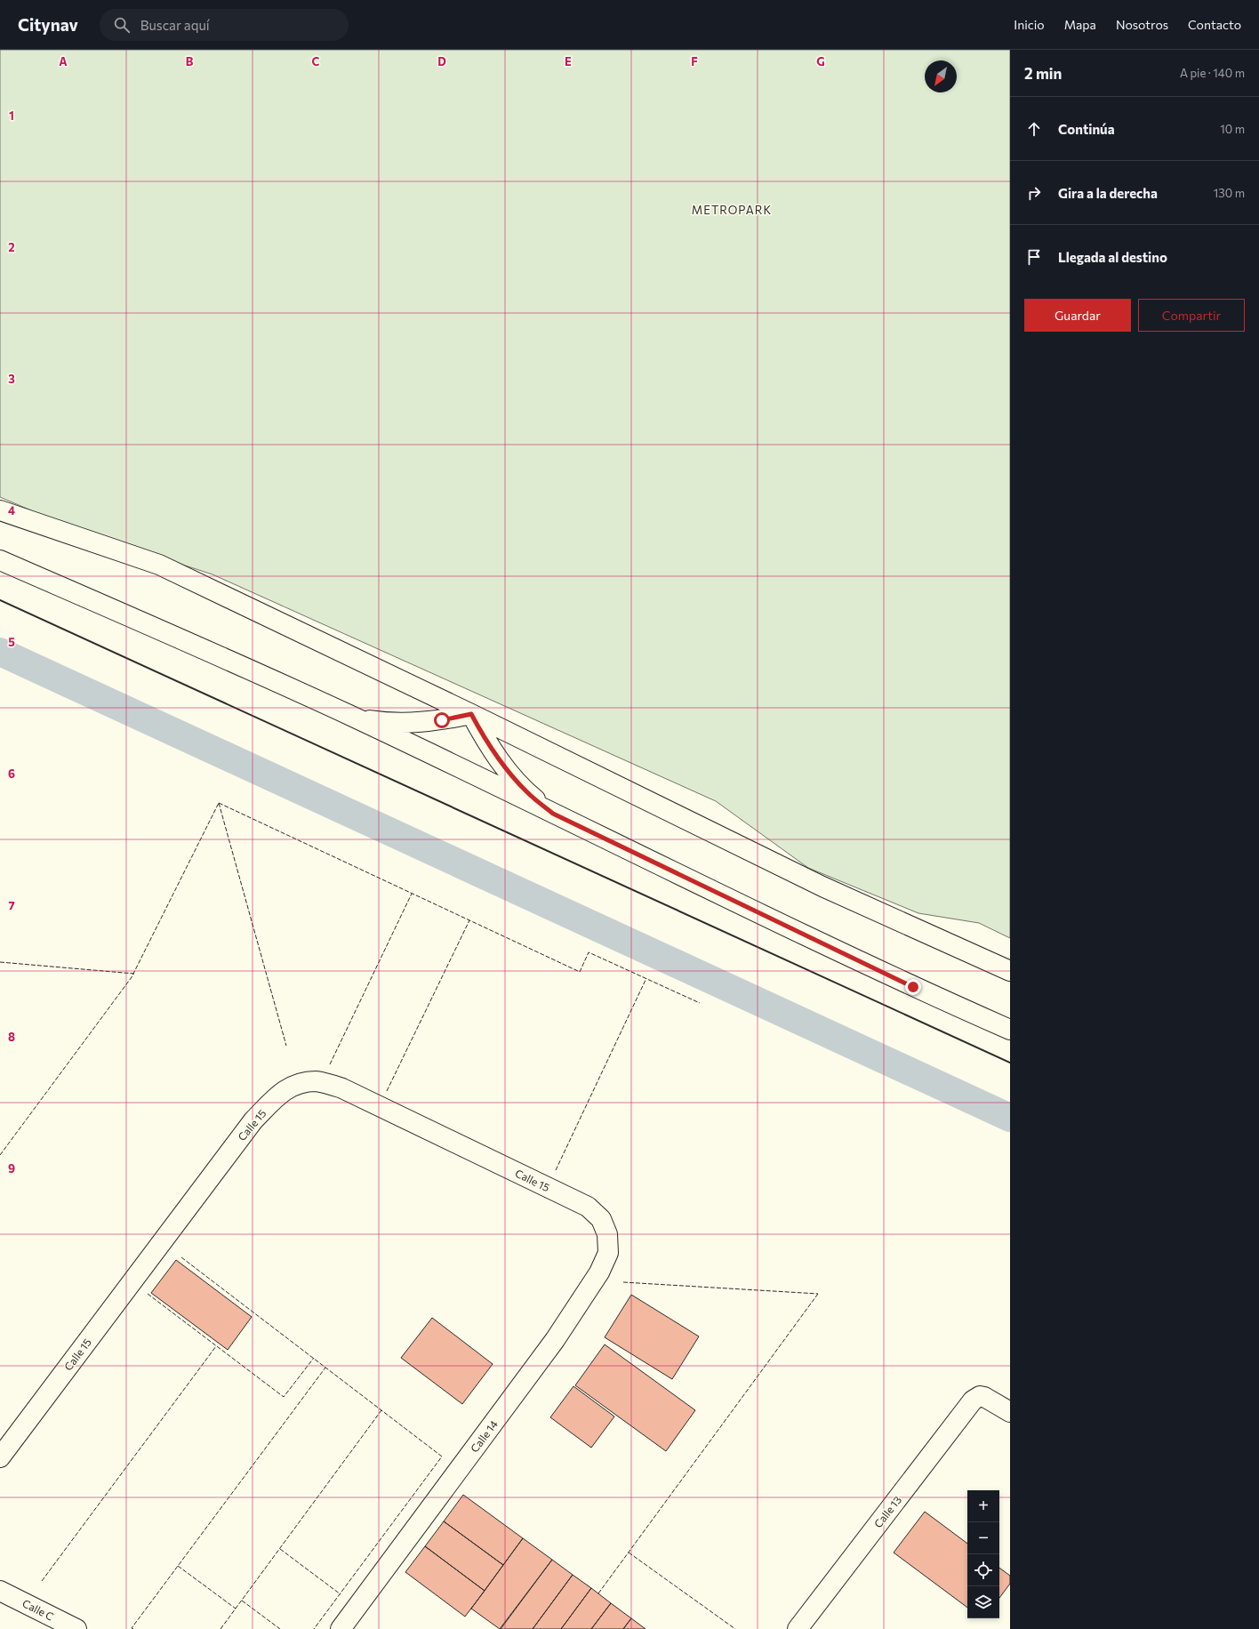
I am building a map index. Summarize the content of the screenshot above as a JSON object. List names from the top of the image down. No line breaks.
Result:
{"streets":{"street":["Calle 15","Calle 14","Calle 13","Calle C"]},"crossings":[["Calle 15","Calle 14"]],"districts":["METROPARK"],"north":"bottom left","page":{"header":"Citynav","search":"Buscar aquí","nav":["Inicio","Mapa","Nosotros","Contacto"],"heading":["2 min","A pie · 140 m"],"list":[["Continúa","10 m"],["Gira a la derecha","130 m"],"Llegada al destino"],"buttons":["Guardar","Compartir"],"map_buttons":["+","−"]},"grid":{"columns":["A","B","C","D","E","F","G"],"rows":["1","2","3","4","5","6","7","8","9"]}}
